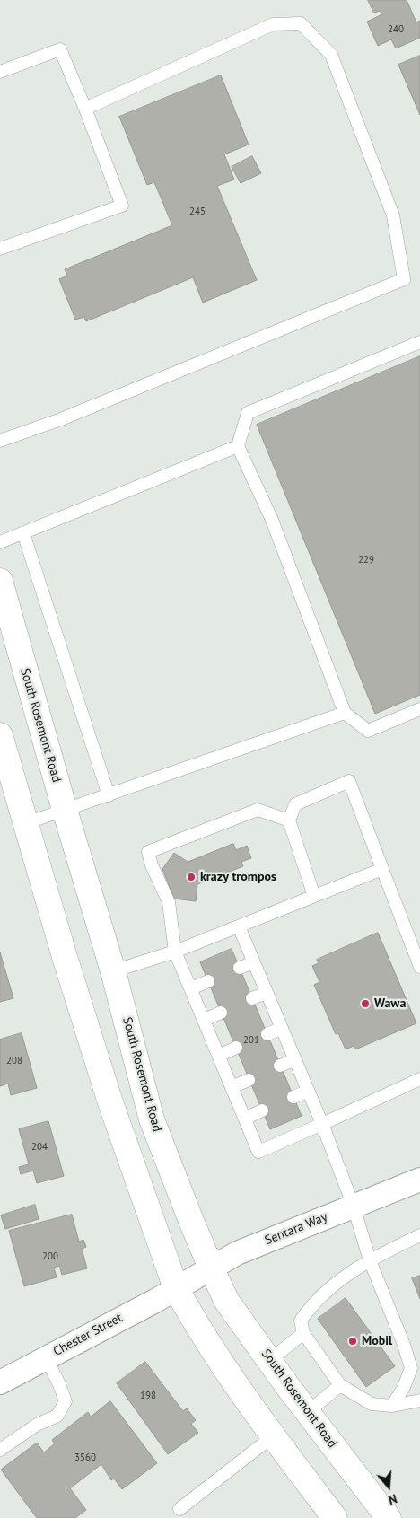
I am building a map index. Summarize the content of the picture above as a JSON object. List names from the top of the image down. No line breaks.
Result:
{"streets":{"main road":["South Rosemont Road"],"street":["Sentara Way","Chester Street"]},"crossings":[["South Rosemont Road","Sentara Way"],["Sentara Way","Chester Street"]],"places":["krazy trompos","Wawa","Mobil"],"house_numbers":["240","245","229","201","208","204","200","198","3560"],"north":"bottom"}
